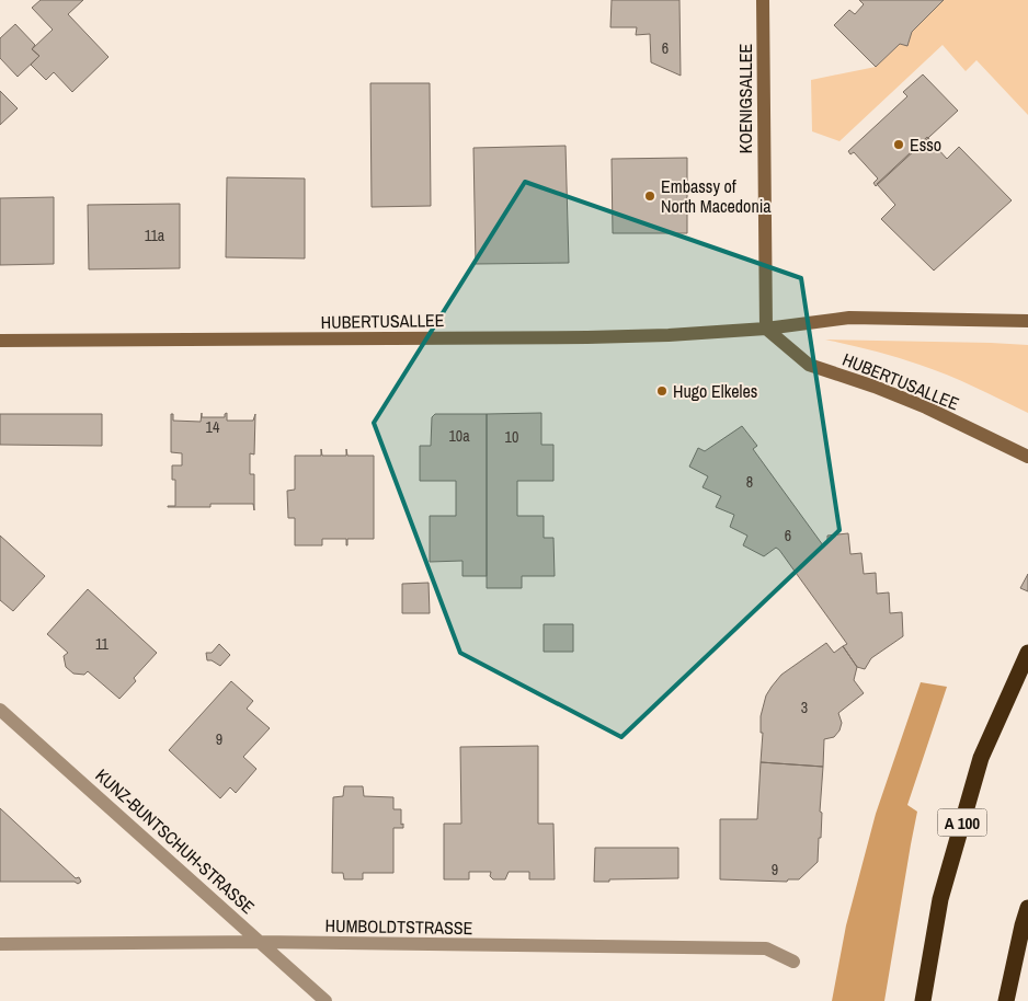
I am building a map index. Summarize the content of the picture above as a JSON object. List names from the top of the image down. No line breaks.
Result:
{"streets":{"highway":["A 100"],"main road":["KOENIGSALLEE","HUBERTUSALLEE"],"street":["KUNZ-BUNTSCHUH-STRASSE","HUMBOLDTSTRASSE"]},"crossings":[["KOENIGSALLEE","HUBERTUSALLEE"],["KUNZ-BUNTSCHUH-STRASSE","HUMBOLDTSTRASSE"]],"places":["Esso","Embassy of North Macedonia","Hugo Elkeles"],"house_numbers":["6","11a","14","10a","10","8","6","11","3","9","9"]}
